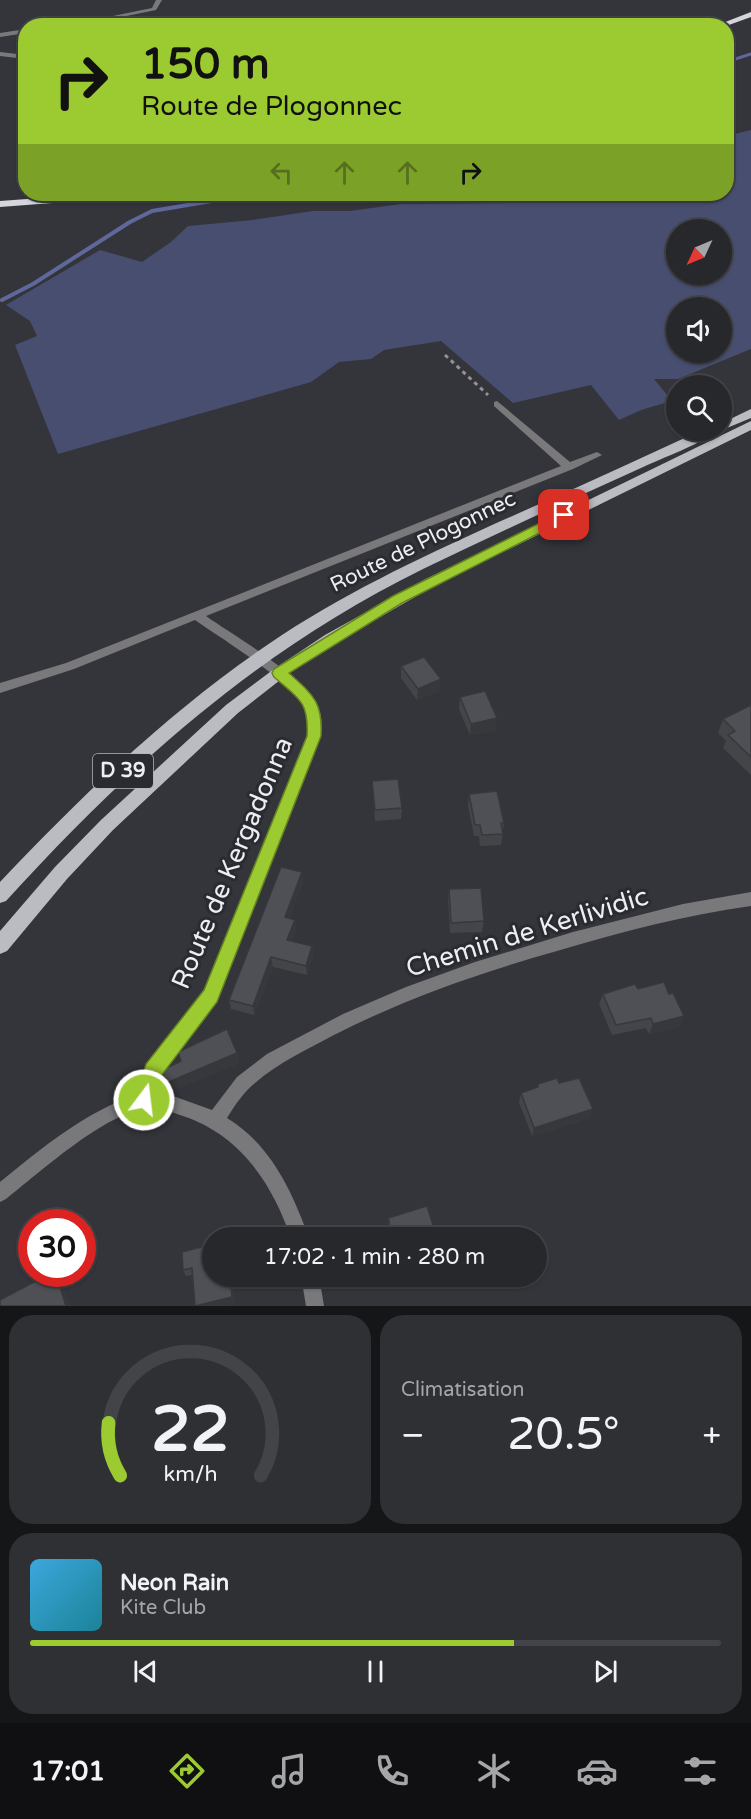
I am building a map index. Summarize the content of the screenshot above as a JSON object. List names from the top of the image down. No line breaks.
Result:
{"streets":{"main road":["Route de Plogonnec","D 39"],"street":["Route de Kergadonna","Chemin de Kerlividic"]},"crossings":[["Route de Plogonnec","Route de Kergadonna"]],"north":"bottom left","page":{"turn":["150 m","Route de Plogonnec"],"limit":"30","trip":"17:02 · 1 min · 280 m","tile":"Climatisation","heat":["−","20.5°","+"],"song":["Neon Rain","Kite Club"],"tabs":"17:01","gauge":["22","km/h"]}}
